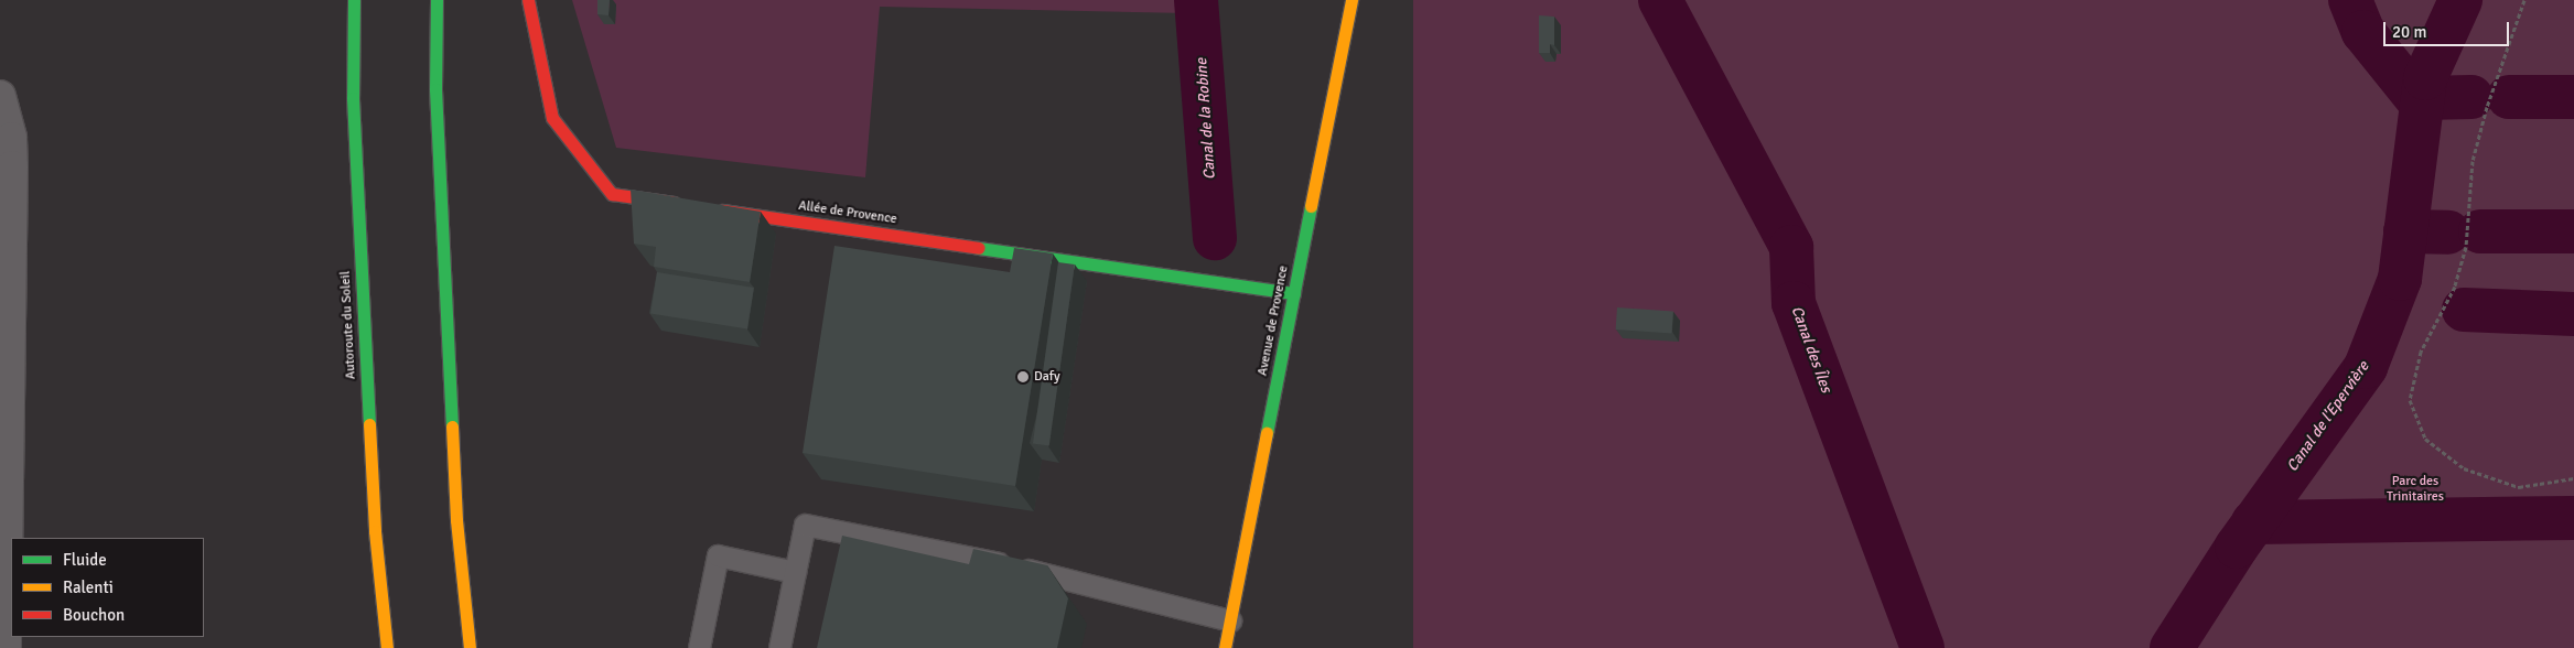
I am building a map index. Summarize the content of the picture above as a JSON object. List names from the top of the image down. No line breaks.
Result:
{"streets":{"main road":["Allée de Provence","Avenue de Provence","Autoroute du Soleil"]},"crossings":[["Allée de Provence","Avenue de Provence"]],"water":["Canal de la Robine","Canal des Îles","Canal de l'Epervière"],"parks":["Parc des Trinitaires"],"places":["Dafy"],"legend":["Fluide","Ralenti","Bouchon"],"scale_bar":"20 m"}
